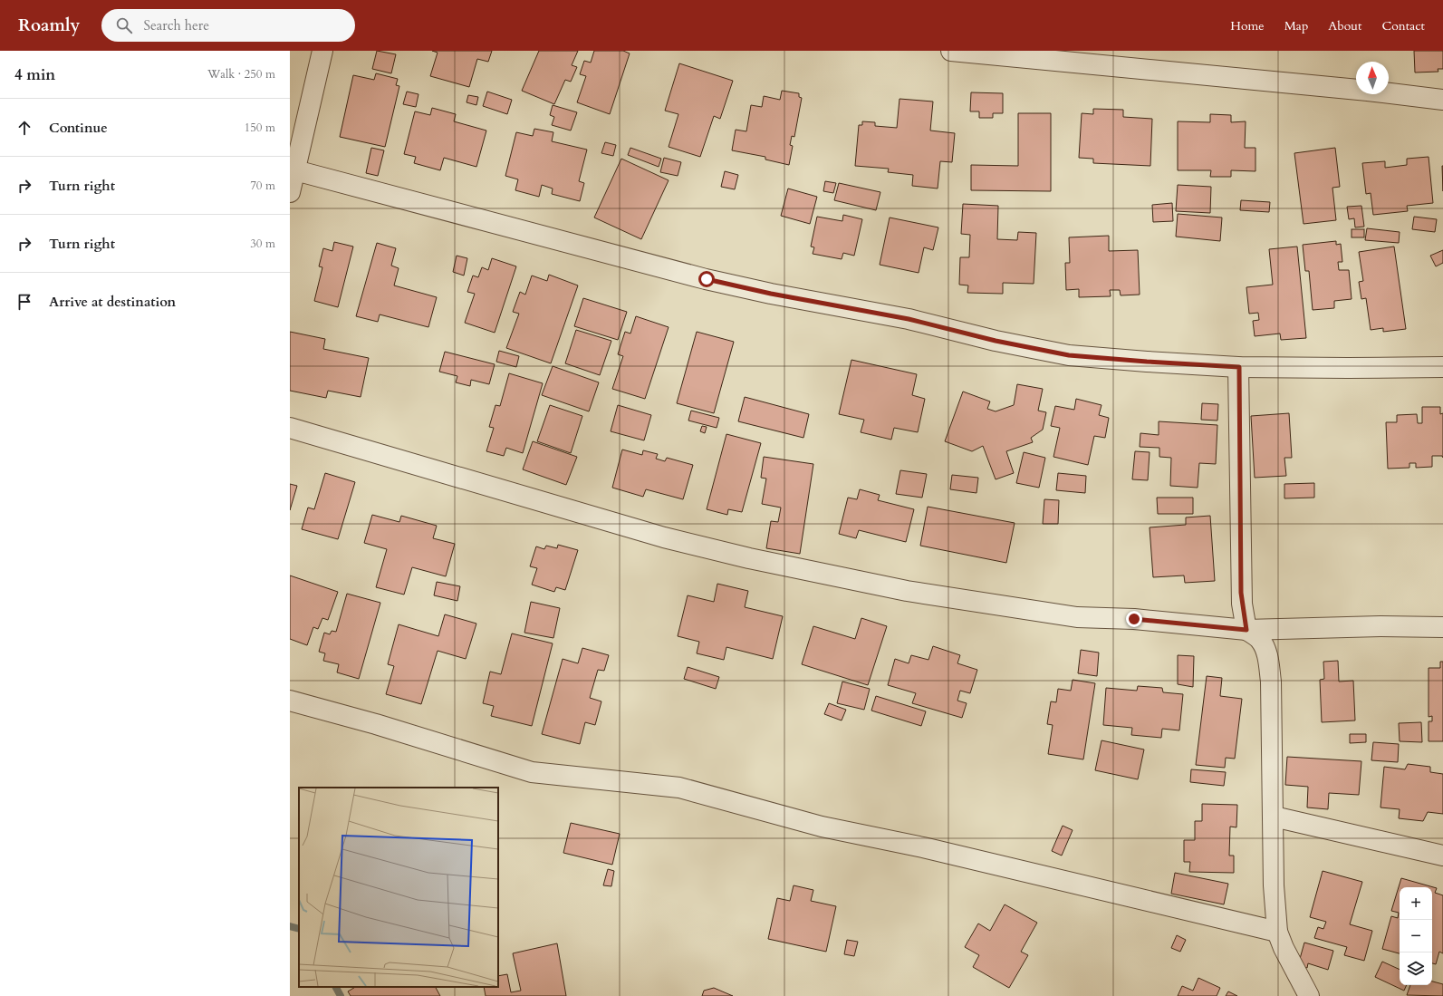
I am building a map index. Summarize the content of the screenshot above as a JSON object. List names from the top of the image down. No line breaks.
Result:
{"north":"top","page":{"header":"Roamly","search":"Search here","nav":["Home","Map","About","Contact"],"heading":["4 min","Walk · 250 m"],"list":[["Continue","150 m"],["Turn right","70 m"],["Turn right","30 m"],"Arrive at destination"],"map_buttons":["+","−"]}}
